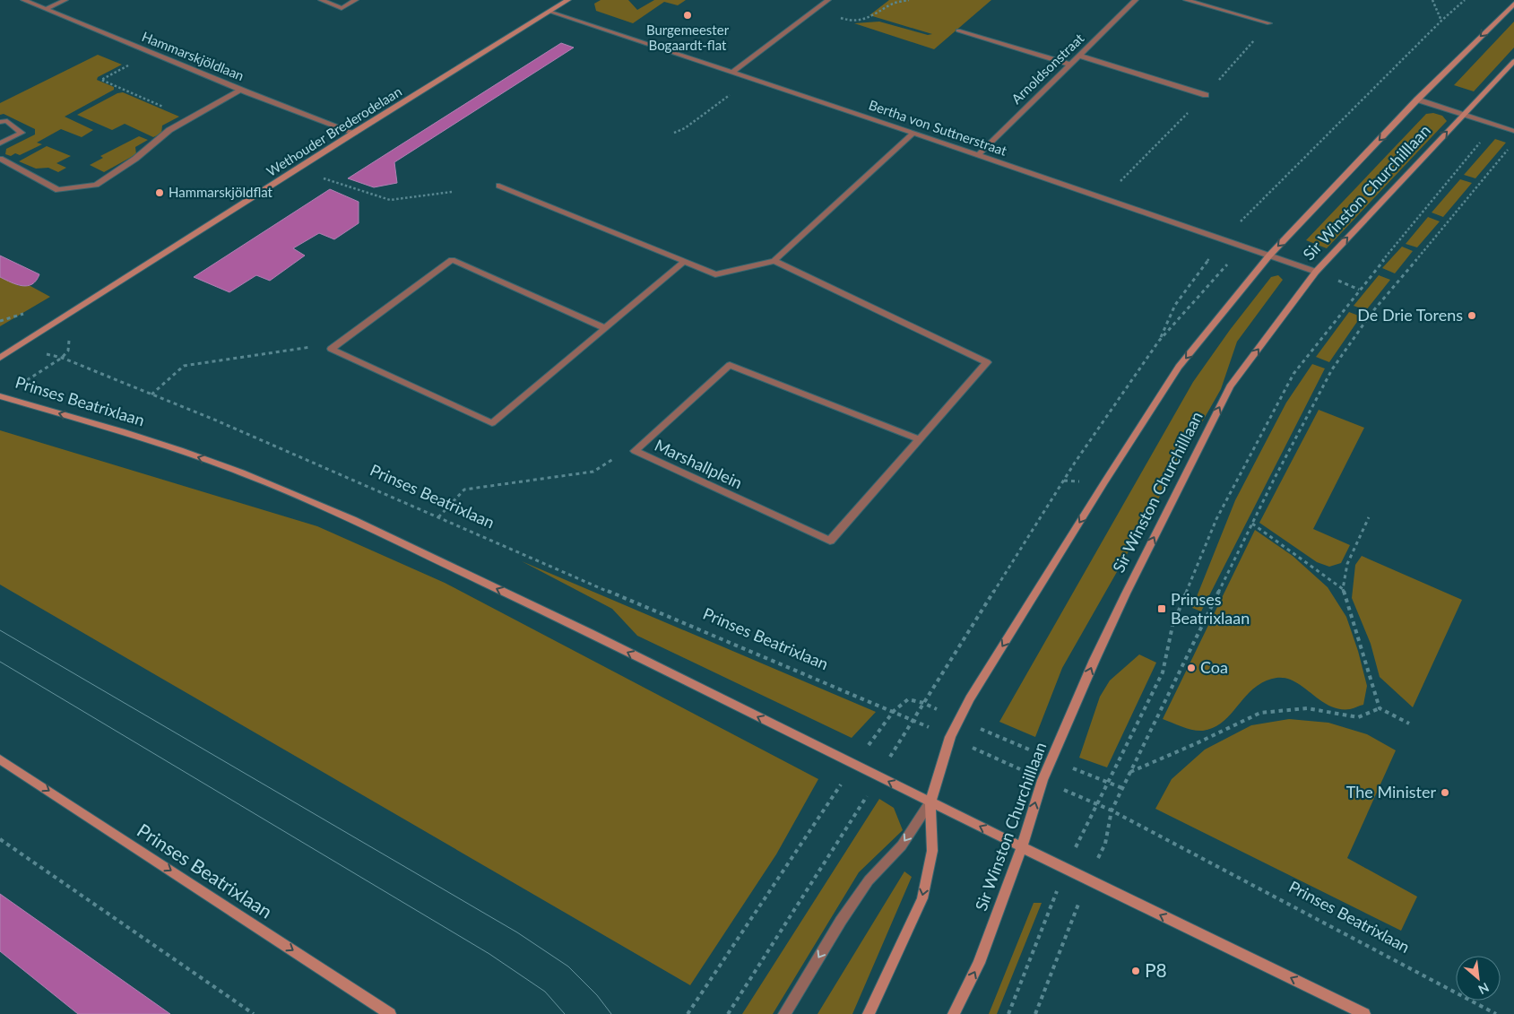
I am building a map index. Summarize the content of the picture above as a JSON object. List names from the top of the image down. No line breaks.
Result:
{"streets":{"street":["Hammarskjöldlaan","Arnoldsonstraat","Bertha von Suttnerstraat","Wethouder Brederodelaan","Sir Winston Churchilllaan","Prinses Beatrixlaan","Marshallplein"]},"crossings":[["Hammarskjöldlaan","Wethouder Brederodelaan"],["Arnoldsonstraat","Bertha von Suttnerstraat"],["Bertha von Suttnerstraat","Wethouder Brederodelaan"],["Bertha von Suttnerstraat","Sir Winston Churchilllaan"],["Wethouder Brederodelaan","Prinses Beatrixlaan"],["Sir Winston Churchilllaan","Prinses Beatrixlaan"]],"places":{"other":["Burgemeester Bogaardt-flat","Hammarskjöldflat","De Drie Torens","Coa","The Minister","P8"],"transit":["Prinses Beatrixlaan"]},"north":"bottom right"}
